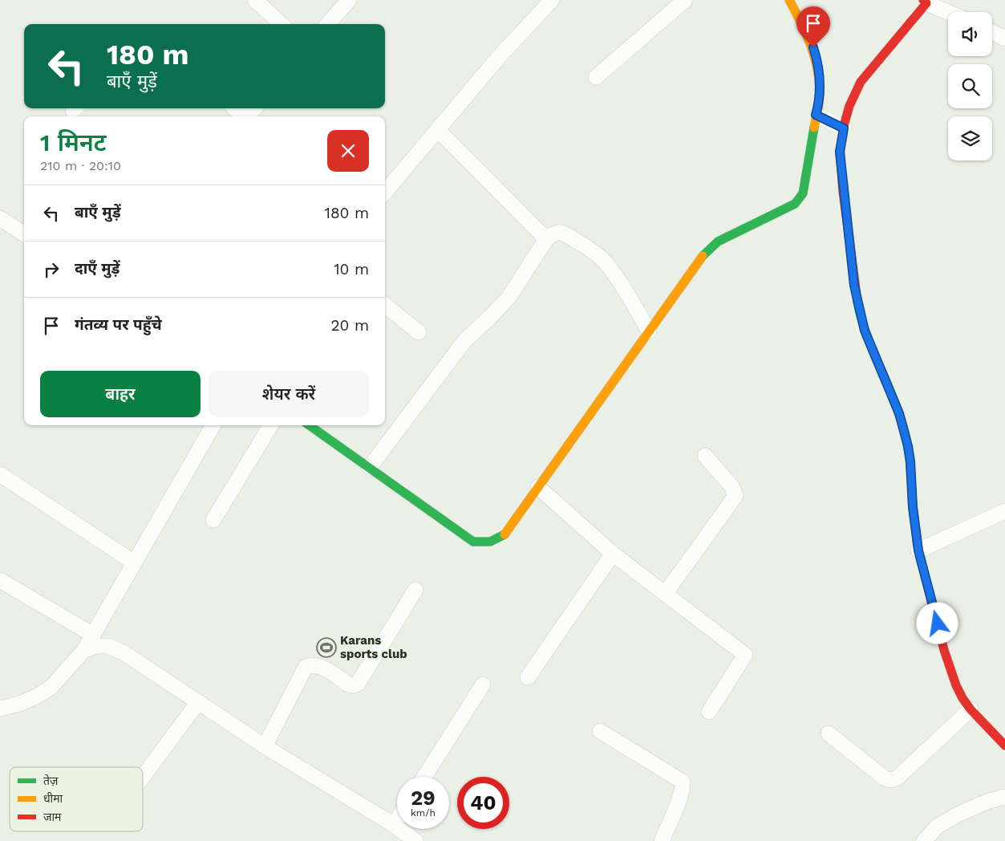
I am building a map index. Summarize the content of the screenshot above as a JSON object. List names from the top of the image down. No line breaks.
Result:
{"places":{"sports":["Karans sports club"]},"legend":["तेज़","धीमा","जाम"],"page":{"turn":["180 m","बाएँ मुड़ें"],"heading":["1 मिनट","210 m · 20:10"],"list":[{"name":"बाएँ मुड़ें","value":"180 m"},{"name":"दाएँ मुड़ें","value":"10 m"},{"name":"गंतव्य पर पहुँचे","value":"20 m"}],"buttons":["बाहर","शेयर करें"],"speed":"29 km/h","limit":"40"}}
